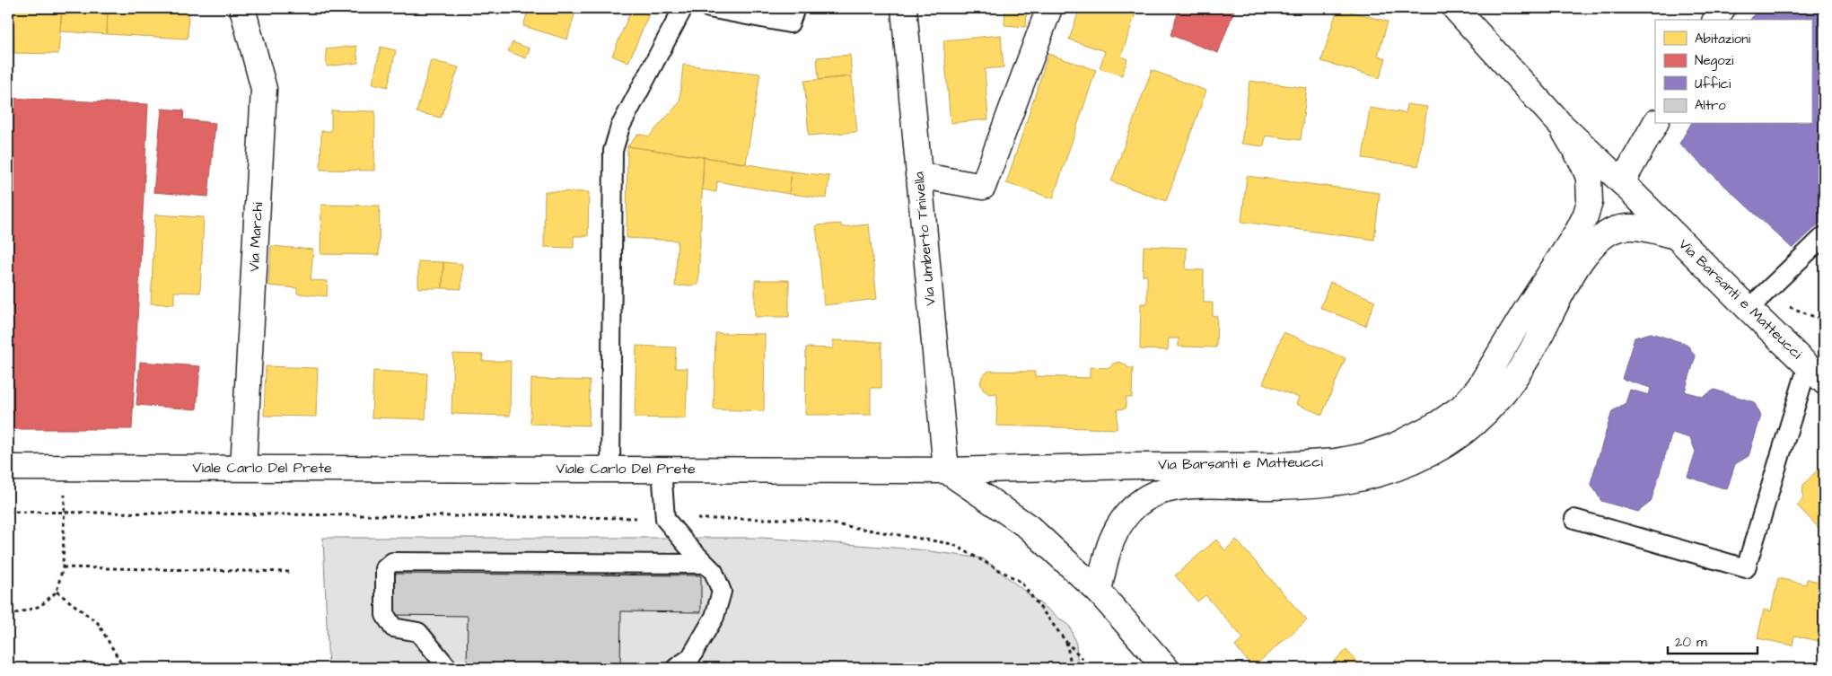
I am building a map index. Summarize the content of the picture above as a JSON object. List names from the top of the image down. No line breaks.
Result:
{"streets":{"street":["Via Marchi","Via Umberto Tinivella","Via Barsanti e Matteucci","Viale Carlo Del Prete"]},"crossings":[["Via Marchi","Viale Carlo Del Prete"],["Via Umberto Tinivella","Via Barsanti e Matteucci"],["Via Umberto Tinivella","Viale Carlo Del Prete"],["Via Barsanti e Matteucci","Viale Carlo Del Prete"]],"legend":["Abitazioni","Negozi","Uffici","Altro"],"scale_bar":"20 m"}
